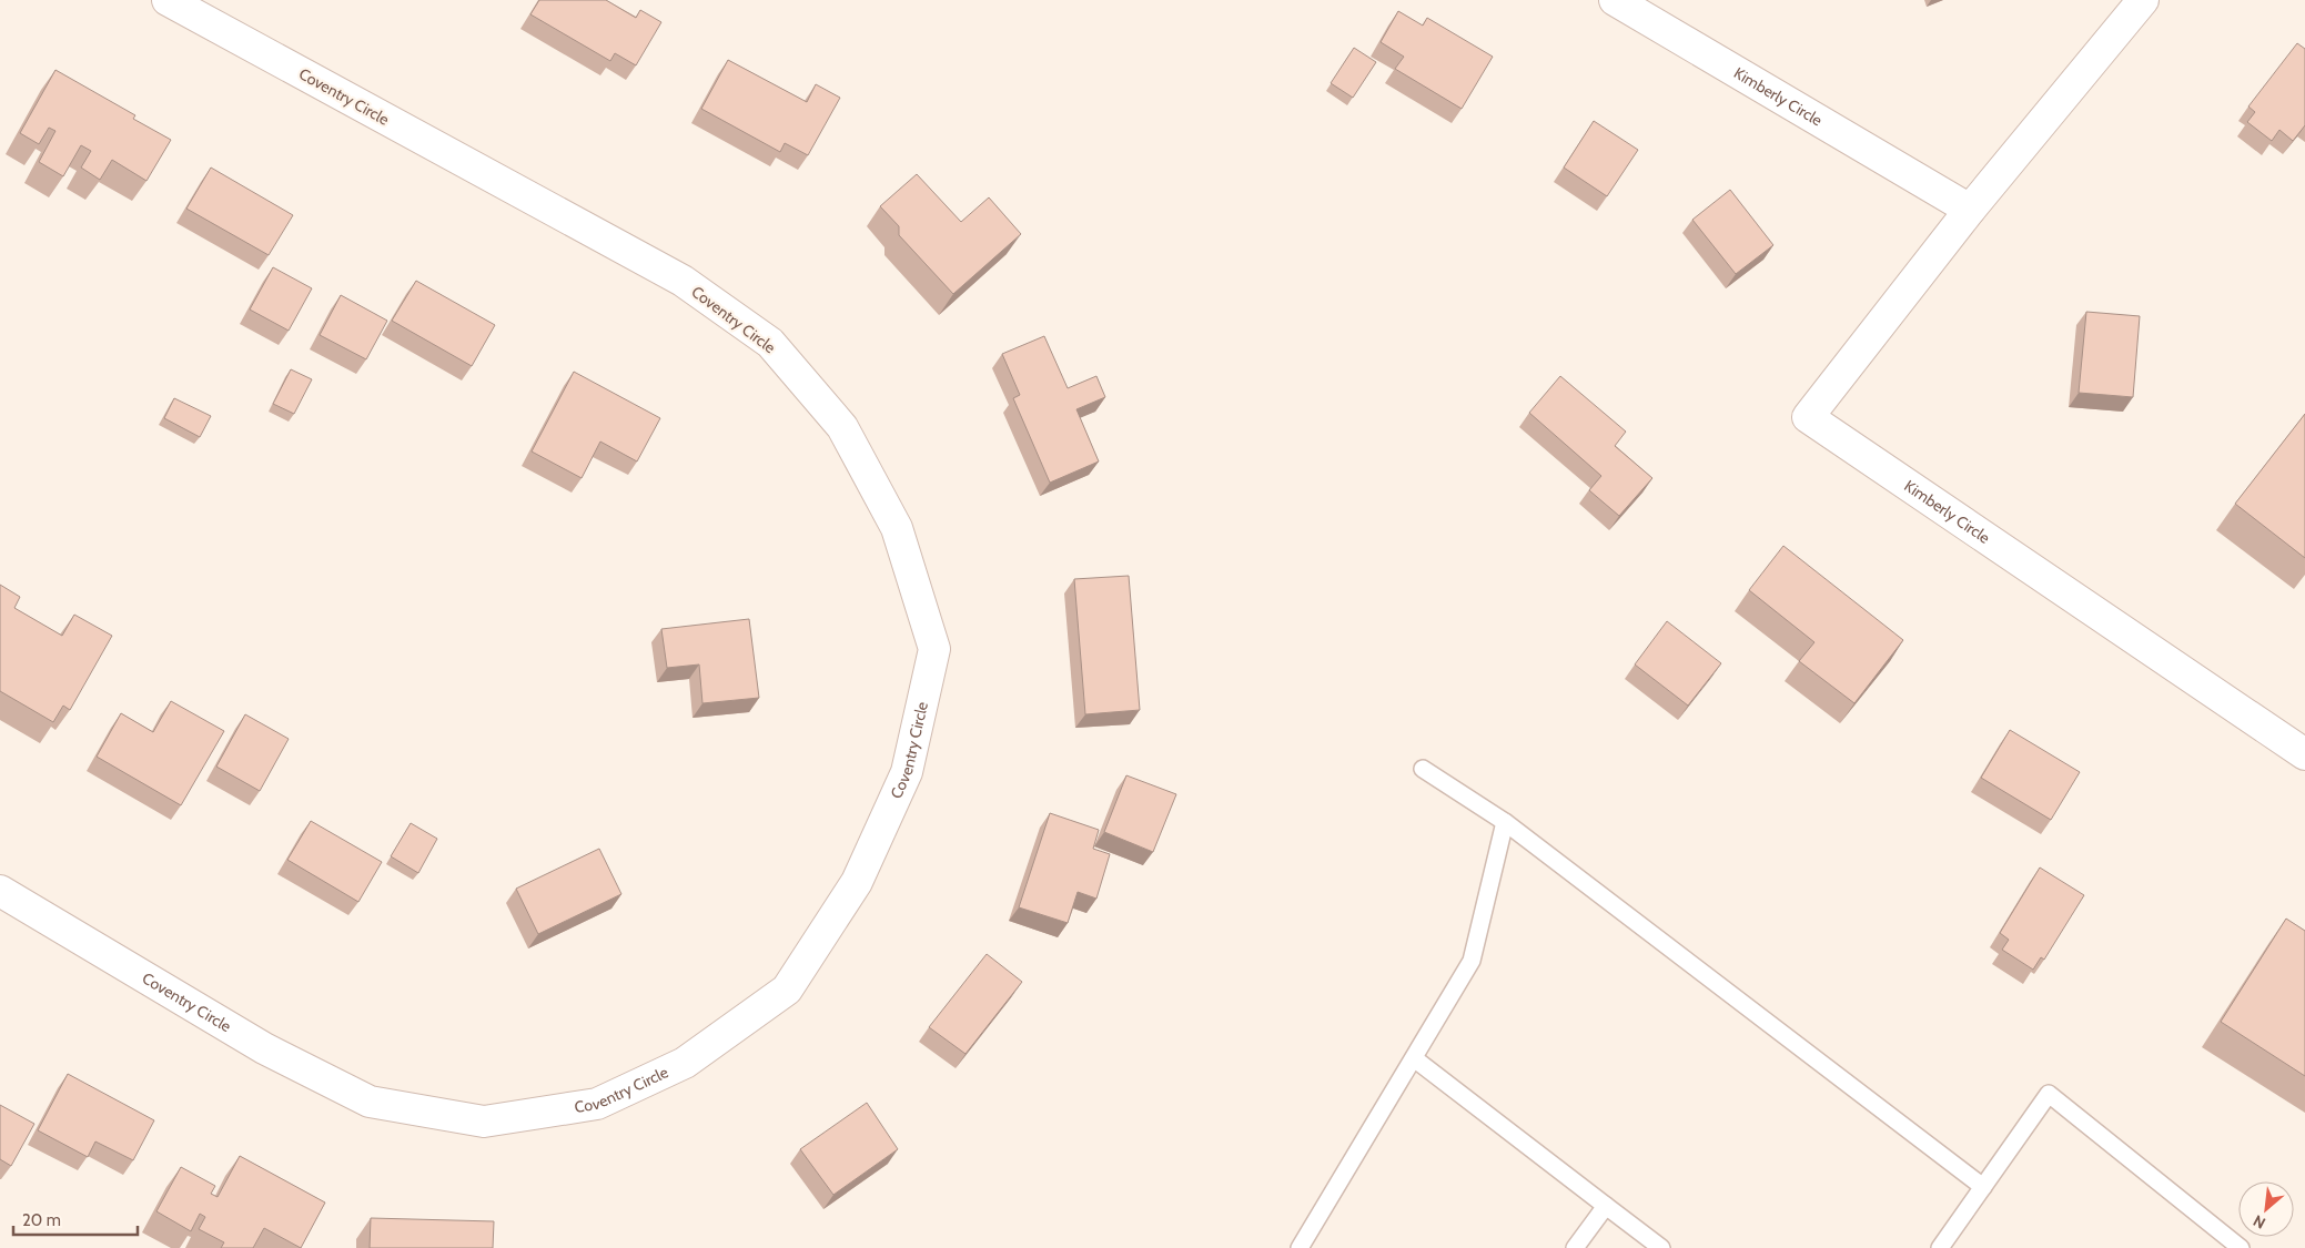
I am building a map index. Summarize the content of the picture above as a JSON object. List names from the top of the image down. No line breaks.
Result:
{"streets":{"street":["Coventry Circle","Kimberly Circle"]},"scale_bar":"20 m","north":"bottom left"}
